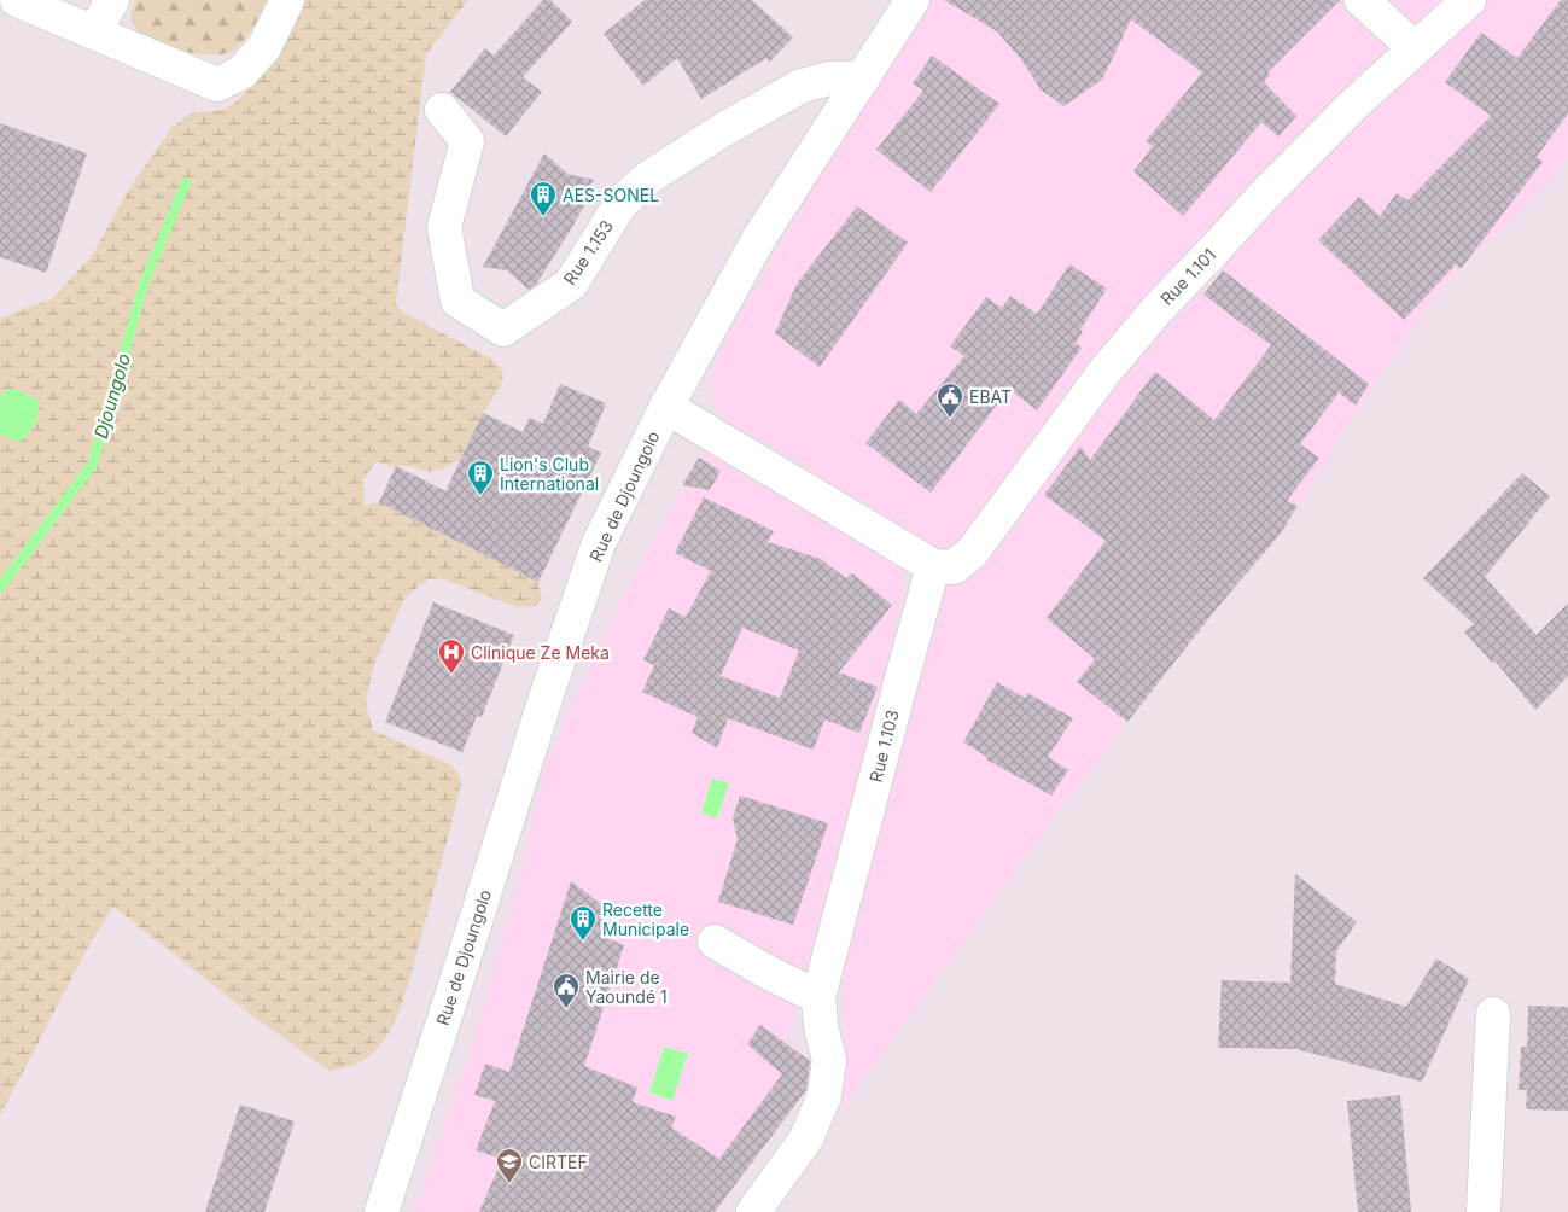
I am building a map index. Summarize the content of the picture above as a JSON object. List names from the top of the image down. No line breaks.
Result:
{"streets":{"street":["Rue 1.153","Rue 1.101","Rue de Djoungolo","Rue 1.103"]},"crossings":[["Rue 1.153","Rue de Djoungolo"],["Rue 1.101","Rue 1.103"]],"water":["Djoungolo"],"places":{"building":["AES-SONEL","Lion's Club International","Recette Municipale"],"public building":["EBAT","Mairie de Yaoundé 1"],"hospital":["Clinique Ze Meka"],"school or university":["CIRTEF"]}}
